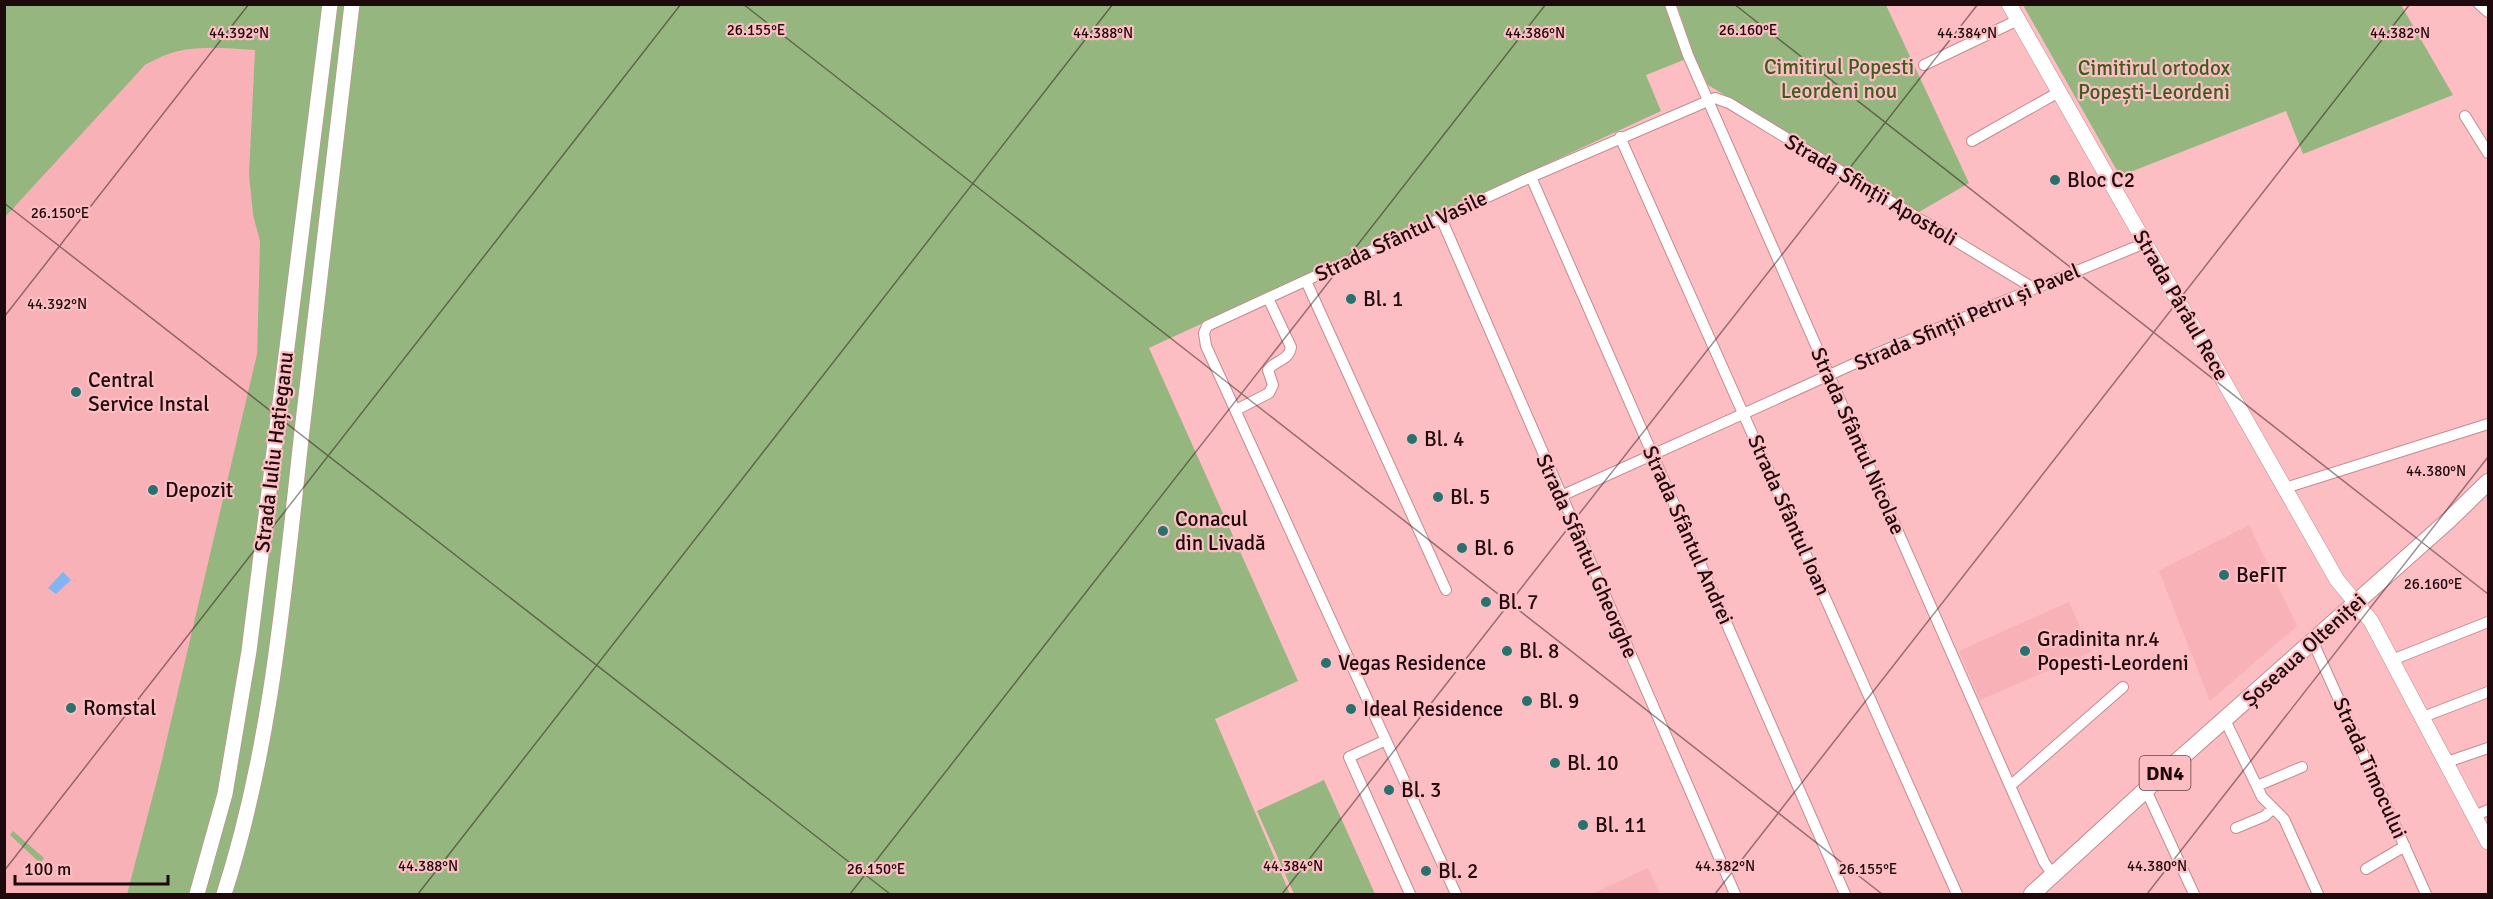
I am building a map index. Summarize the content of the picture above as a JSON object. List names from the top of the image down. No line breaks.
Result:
{"streets":{"main road":["Strada Pârâul Rece","Strada Iuliu Hațieganu","Șoseaua Olteniței","DN4"],"street":["Strada Sfinții Apostoli","Strada Sfântul Vasile","Strada Sfinții Petru și Pavel","Strada Sfântul Nicolae","Strada Sfântul Ioan","Strada Sfântul Andrei","Strada Sfântul Gheorghe","Strada Timocului"]},"crossings":[["Strada Sfinții Apostoli","Strada Sfântul Vasile"],["Strada Sfinții Apostoli","Strada Sfinții Petru și Pavel"],["Strada Sfinții Apostoli","Strada Sfântul Nicolae"],["Strada Sfântul Vasile","Strada Sfântul Nicolae"],["Strada Sfântul Vasile","Strada Sfântul Ioan"],["Strada Sfântul Vasile","Strada Sfântul Andrei"],["Strada Sfântul Vasile","Strada Sfântul Gheorghe"],["Strada Pârâul Rece","Strada Sfinții Petru și Pavel"],["Strada Pârâul Rece","Șoseaua Olteniței"],["Strada Sfinții Petru și Pavel","Strada Sfântul Nicolae"],["Strada Sfinții Petru și Pavel","Strada Sfântul Ioan"],["Strada Sfinții Petru și Pavel","Strada Sfântul Andrei"],["Strada Sfinții Petru și Pavel","Strada Sfântul Gheorghe"],["Strada Sfântul Nicolae","Șoseaua Olteniței"],["Șoseaua Olteniței","Strada Timocului"]],"parks":["Cimitirul Popesti Leordeni nou","Cimitirul ortodox Popești-Leordeni"],"places":["Bloc C2","Bl. 1","Central Service Instal","Bl. 4","Depozit","Bl. 5","Conacul din Livadă","Bl. 6","BeFIT","Bl. 7","Bl. 8","Gradinita nr.4 Popesti-Leordeni","Vegas Residence","Bl. 9","Romstal","Ideal Residence","Bl. 10","Bl. 3","Bl. 11","Bl. 2"],"scale_bar":"100 m","coordinates":["26.155°E","26.160°E","44.392°N","44.388°N","44.386°N","44.384°N","44.382°N","26.150°E","44.380°N"]}
